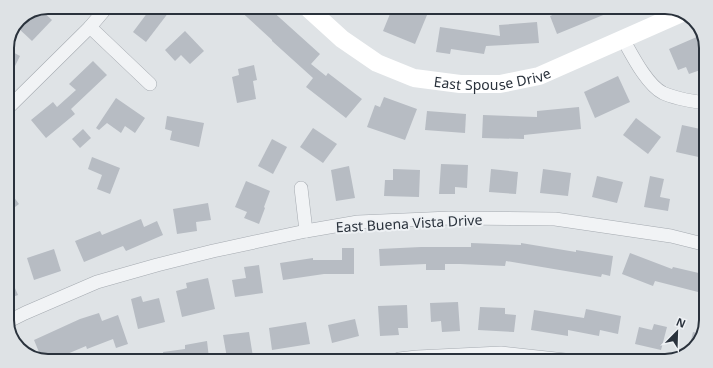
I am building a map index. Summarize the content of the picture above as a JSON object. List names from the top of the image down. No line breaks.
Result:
{"streets":{"main road":["East Spouse Drive"],"street":["East Buena Vista Drive"]},"north":"top right"}
